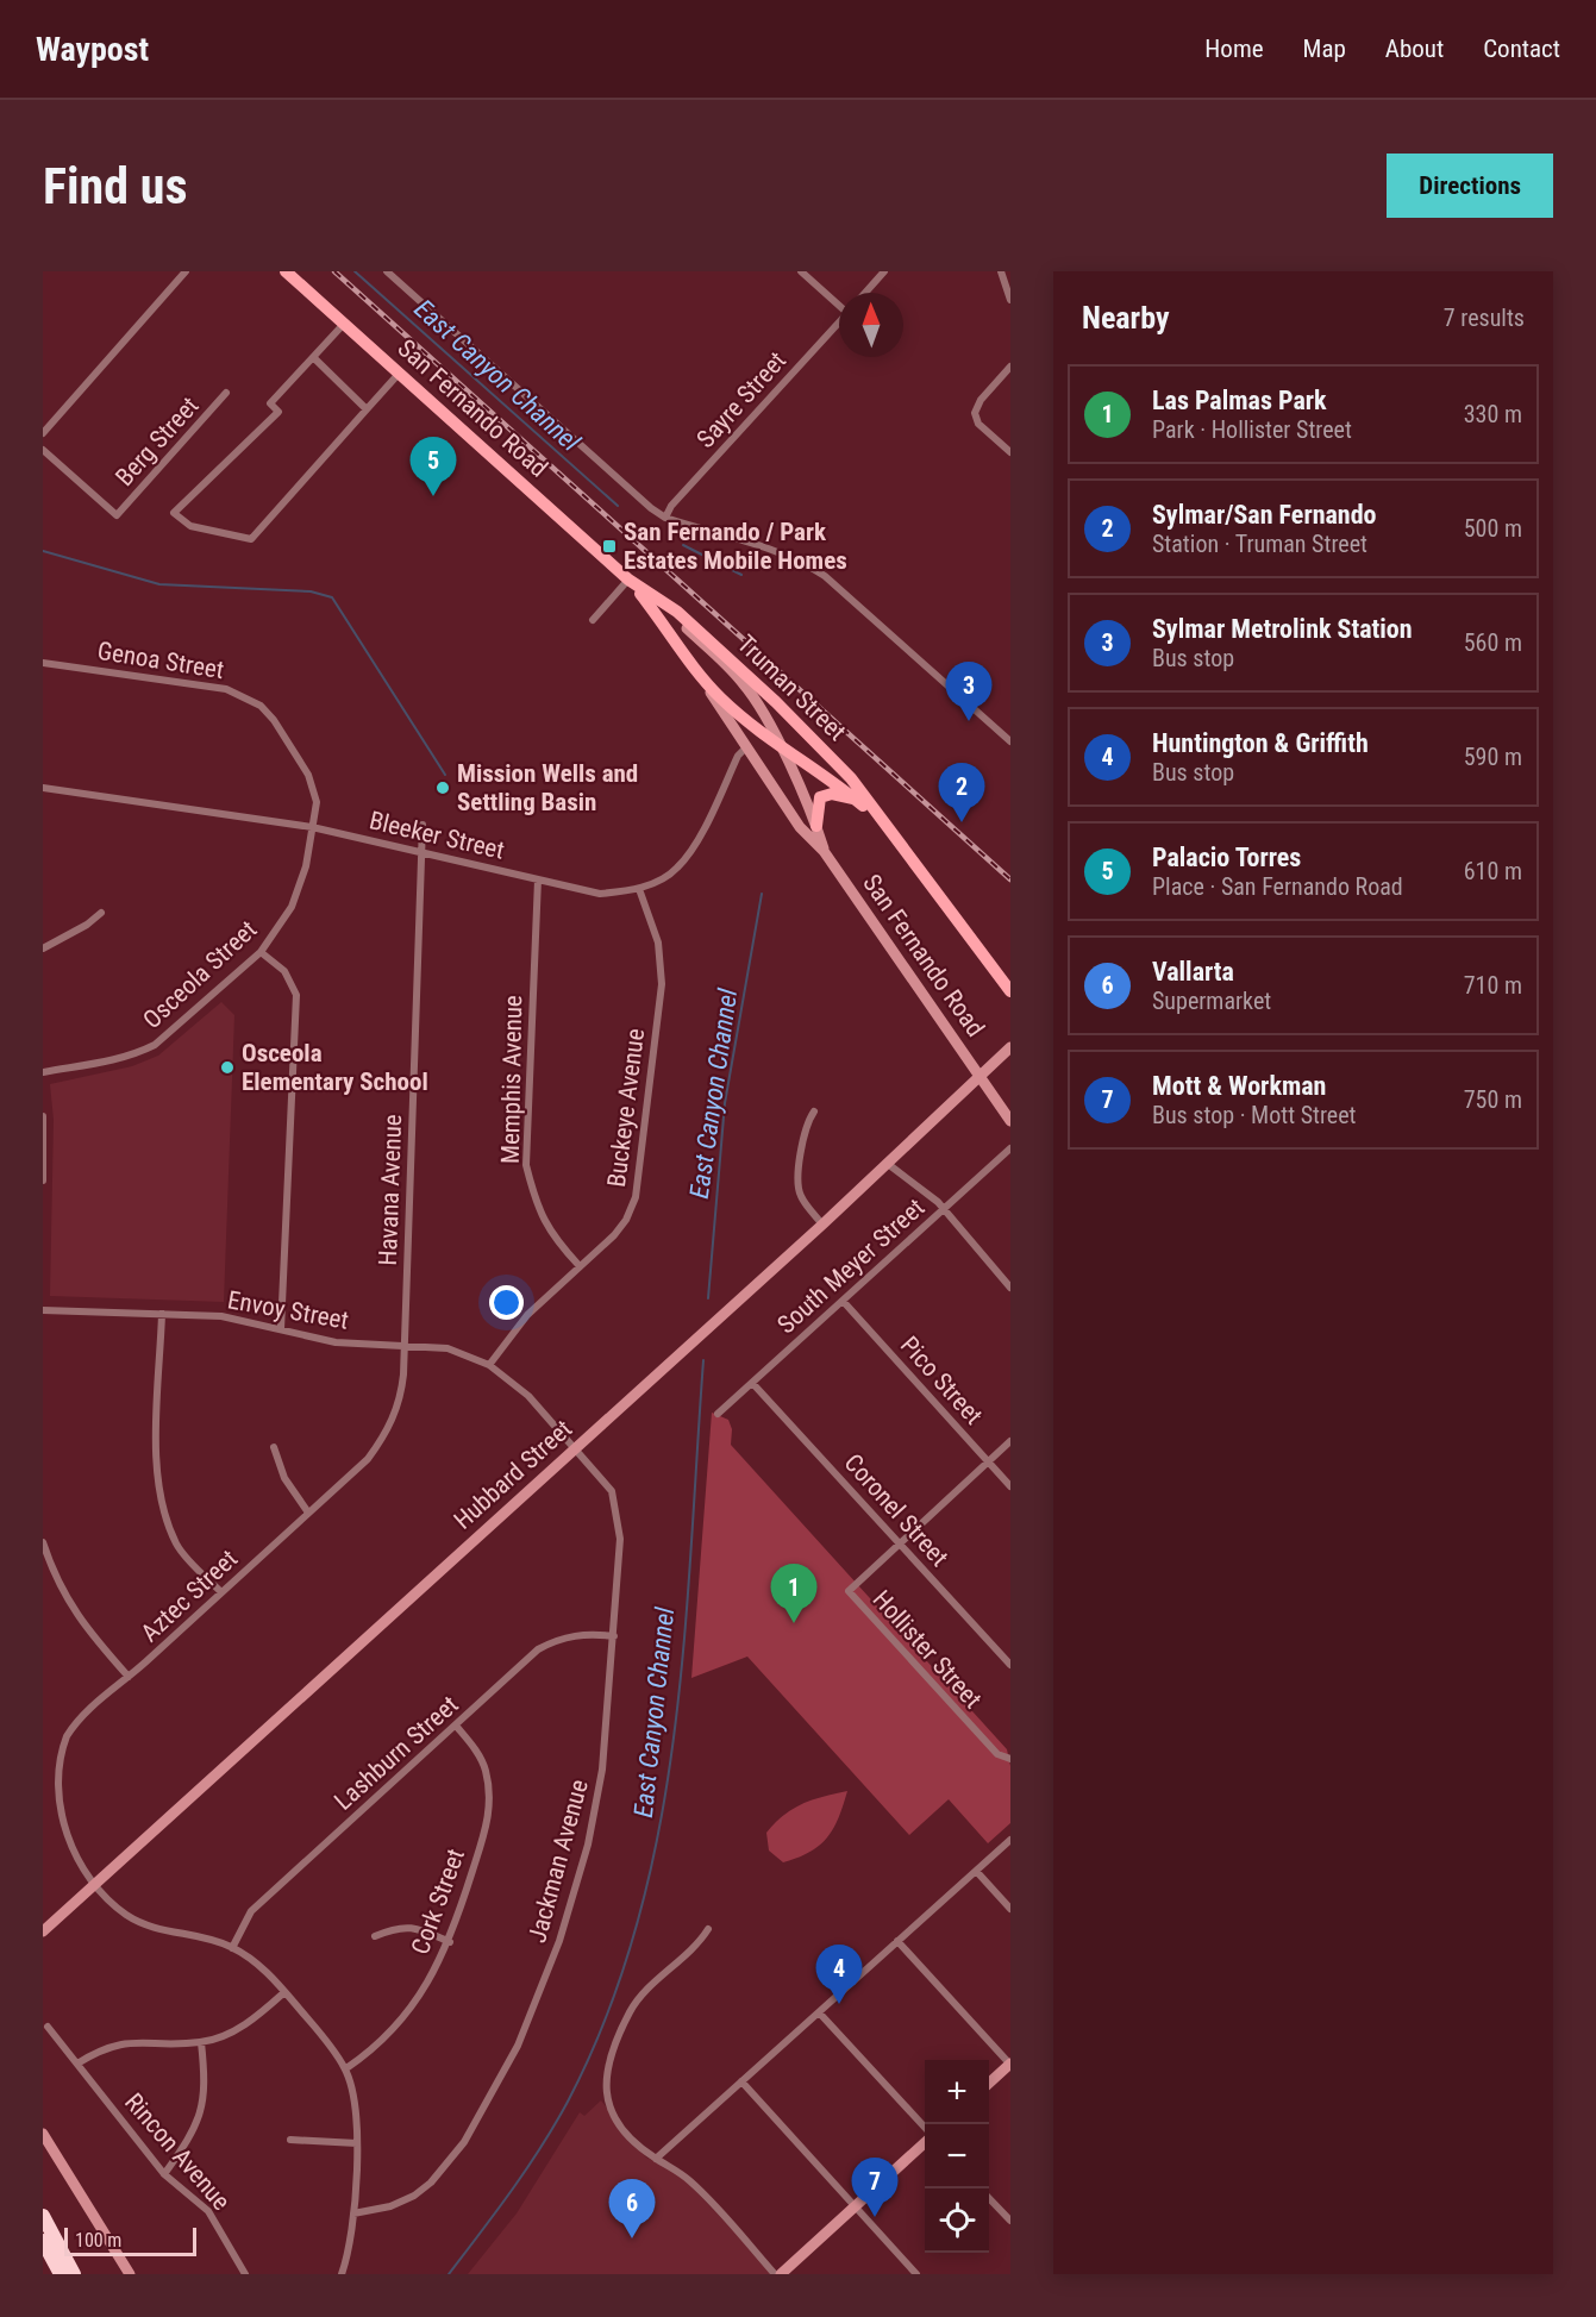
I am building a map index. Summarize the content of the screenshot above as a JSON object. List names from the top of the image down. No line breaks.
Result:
{"streets":{"main road":["San Fernando Road","Truman Street","Hubbard Street"],"street":["Sayre Street","Berg Street","Genoa Street","Bleeker Street","Osceola Street","Memphis Avenue","Buckeye Avenue","Havana Avenue","South Meyer Street","Envoy Street","Pico Street","Coronel Street","Aztec Street","Hollister Street","Lashburn Street","Jackman Avenue","Cork Street","Rincon Avenue"]},"crossings":[["Sayre Street","San Fernando Road"],["San Fernando Road","Truman Street"],["San Fernando Road","Bleeker Street"],["San Fernando Road","Hubbard Street"],["Genoa Street","Bleeker Street"],["Genoa Street","Osceola Street"],["Bleeker Street","Osceola Street"],["Bleeker Street","Memphis Avenue"],["Bleeker Street","Buckeye Avenue"],["Bleeker Street","Havana Avenue"],["Memphis Avenue","Buckeye Avenue"],["Buckeye Avenue","Envoy Street"],["Havana Avenue","Envoy Street"],["Havana Avenue","Aztec Street"],["South Meyer Street","Pico Street"],["South Meyer Street","Coronel Street"],["Envoy Street","Hubbard Street"],["Envoy Street","Aztec Street"],["Envoy Street","Jackman Avenue"],["Hubbard Street","Aztec Street"],["Hubbard Street","Jackman Avenue"],["Coronel Street","Hollister Street"],["Aztec Street","Lashburn Street"],["Aztec Street","Cork Street"],["Lashburn Street","Jackman Avenue"],["Lashburn Street","Cork Street"]],"water":["East Canyon Channel"],"places":{"transit":["San Fernando / Park Estates Mobile Homes"],"other":["Mission Wells and Settling Basin","Osceola Elementary School"]},"scale_bar":"100 m","north":"top","page":{"header":"Waypost","nav":["Home","Map","About","Contact"],"buttons":"Directions","title":"Find us","heading":["Nearby","7 results"],"list":[{"mark":"1","name":"Las Palmas Park","note":"Park · Hollister Street","value":"330 m"},{"mark":"2","name":"Sylmar/San Fernando","note":"Station · Truman Street","value":"500 m"},{"mark":"3","name":"Sylmar Metrolink Station","note":"Bus stop","value":"560 m"},{"mark":"4","name":"Huntington & Griffith","note":"Bus stop","value":"590 m"},{"mark":"5","name":"Palacio Torres","note":"Place · San Fernando Road","value":"610 m"},{"mark":"6","name":"Vallarta","note":"Supermarket","value":"710 m"},{"mark":"7","name":"Mott & Workman","note":"Bus stop · Mott Street","value":"750 m"}],"pins":["5","3","2","1","4","7","6"],"map_buttons":["+","−"],"scale":"100 m"}}
